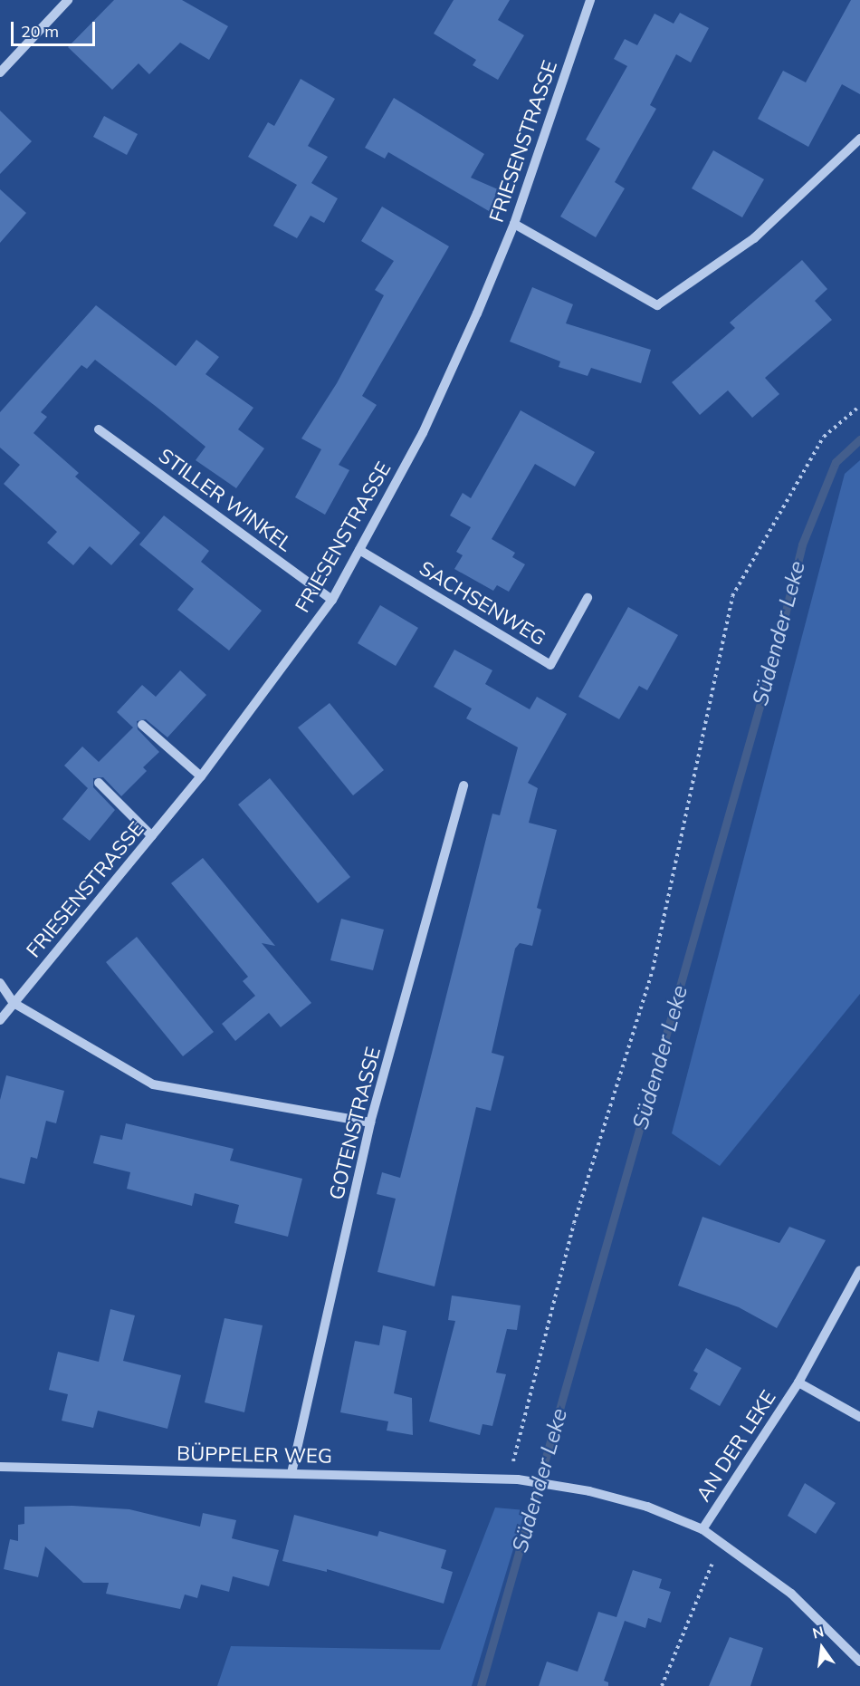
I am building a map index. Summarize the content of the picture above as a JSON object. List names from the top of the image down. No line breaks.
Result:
{"streets":{"street":["FRIESENSTRASSE","STILLER WINKEL","SACHSENWEG","GOTENSTRASSE","AN DER LEKE","BÜPPELER WEG"]},"crossings":[["FRIESENSTRASSE","STILLER WINKEL"],["FRIESENSTRASSE","SACHSENWEG"],["GOTENSTRASSE","BÜPPELER WEG"],["AN DER LEKE","BÜPPELER WEG"]],"water":["Südender Leke"],"scale_bar":"20 m","north":"top"}
